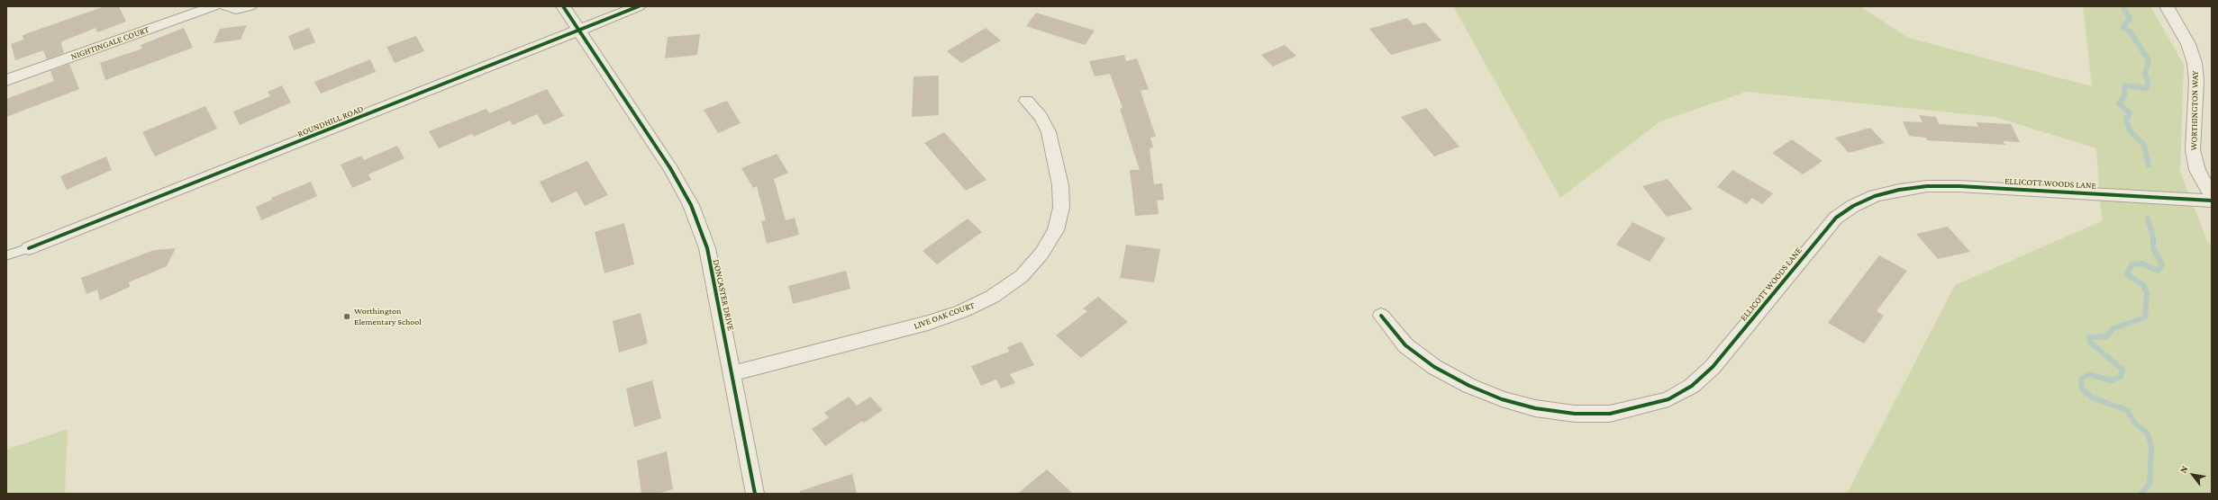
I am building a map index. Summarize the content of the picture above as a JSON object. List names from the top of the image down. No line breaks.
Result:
{"streets":{"street":["NIGHTINGALE COURT","WORTHINGTON WAY","ROUNDHILL ROAD","ELLICOTT WOODS LANE","DONCASTER DRIVE","LIVE OAK COURT"]},"crossings":[["ROUNDHILL ROAD","DONCASTER DRIVE"],["DONCASTER DRIVE","LIVE OAK COURT"]],"places":["Worthington Elementary School"],"north":"top left"}
